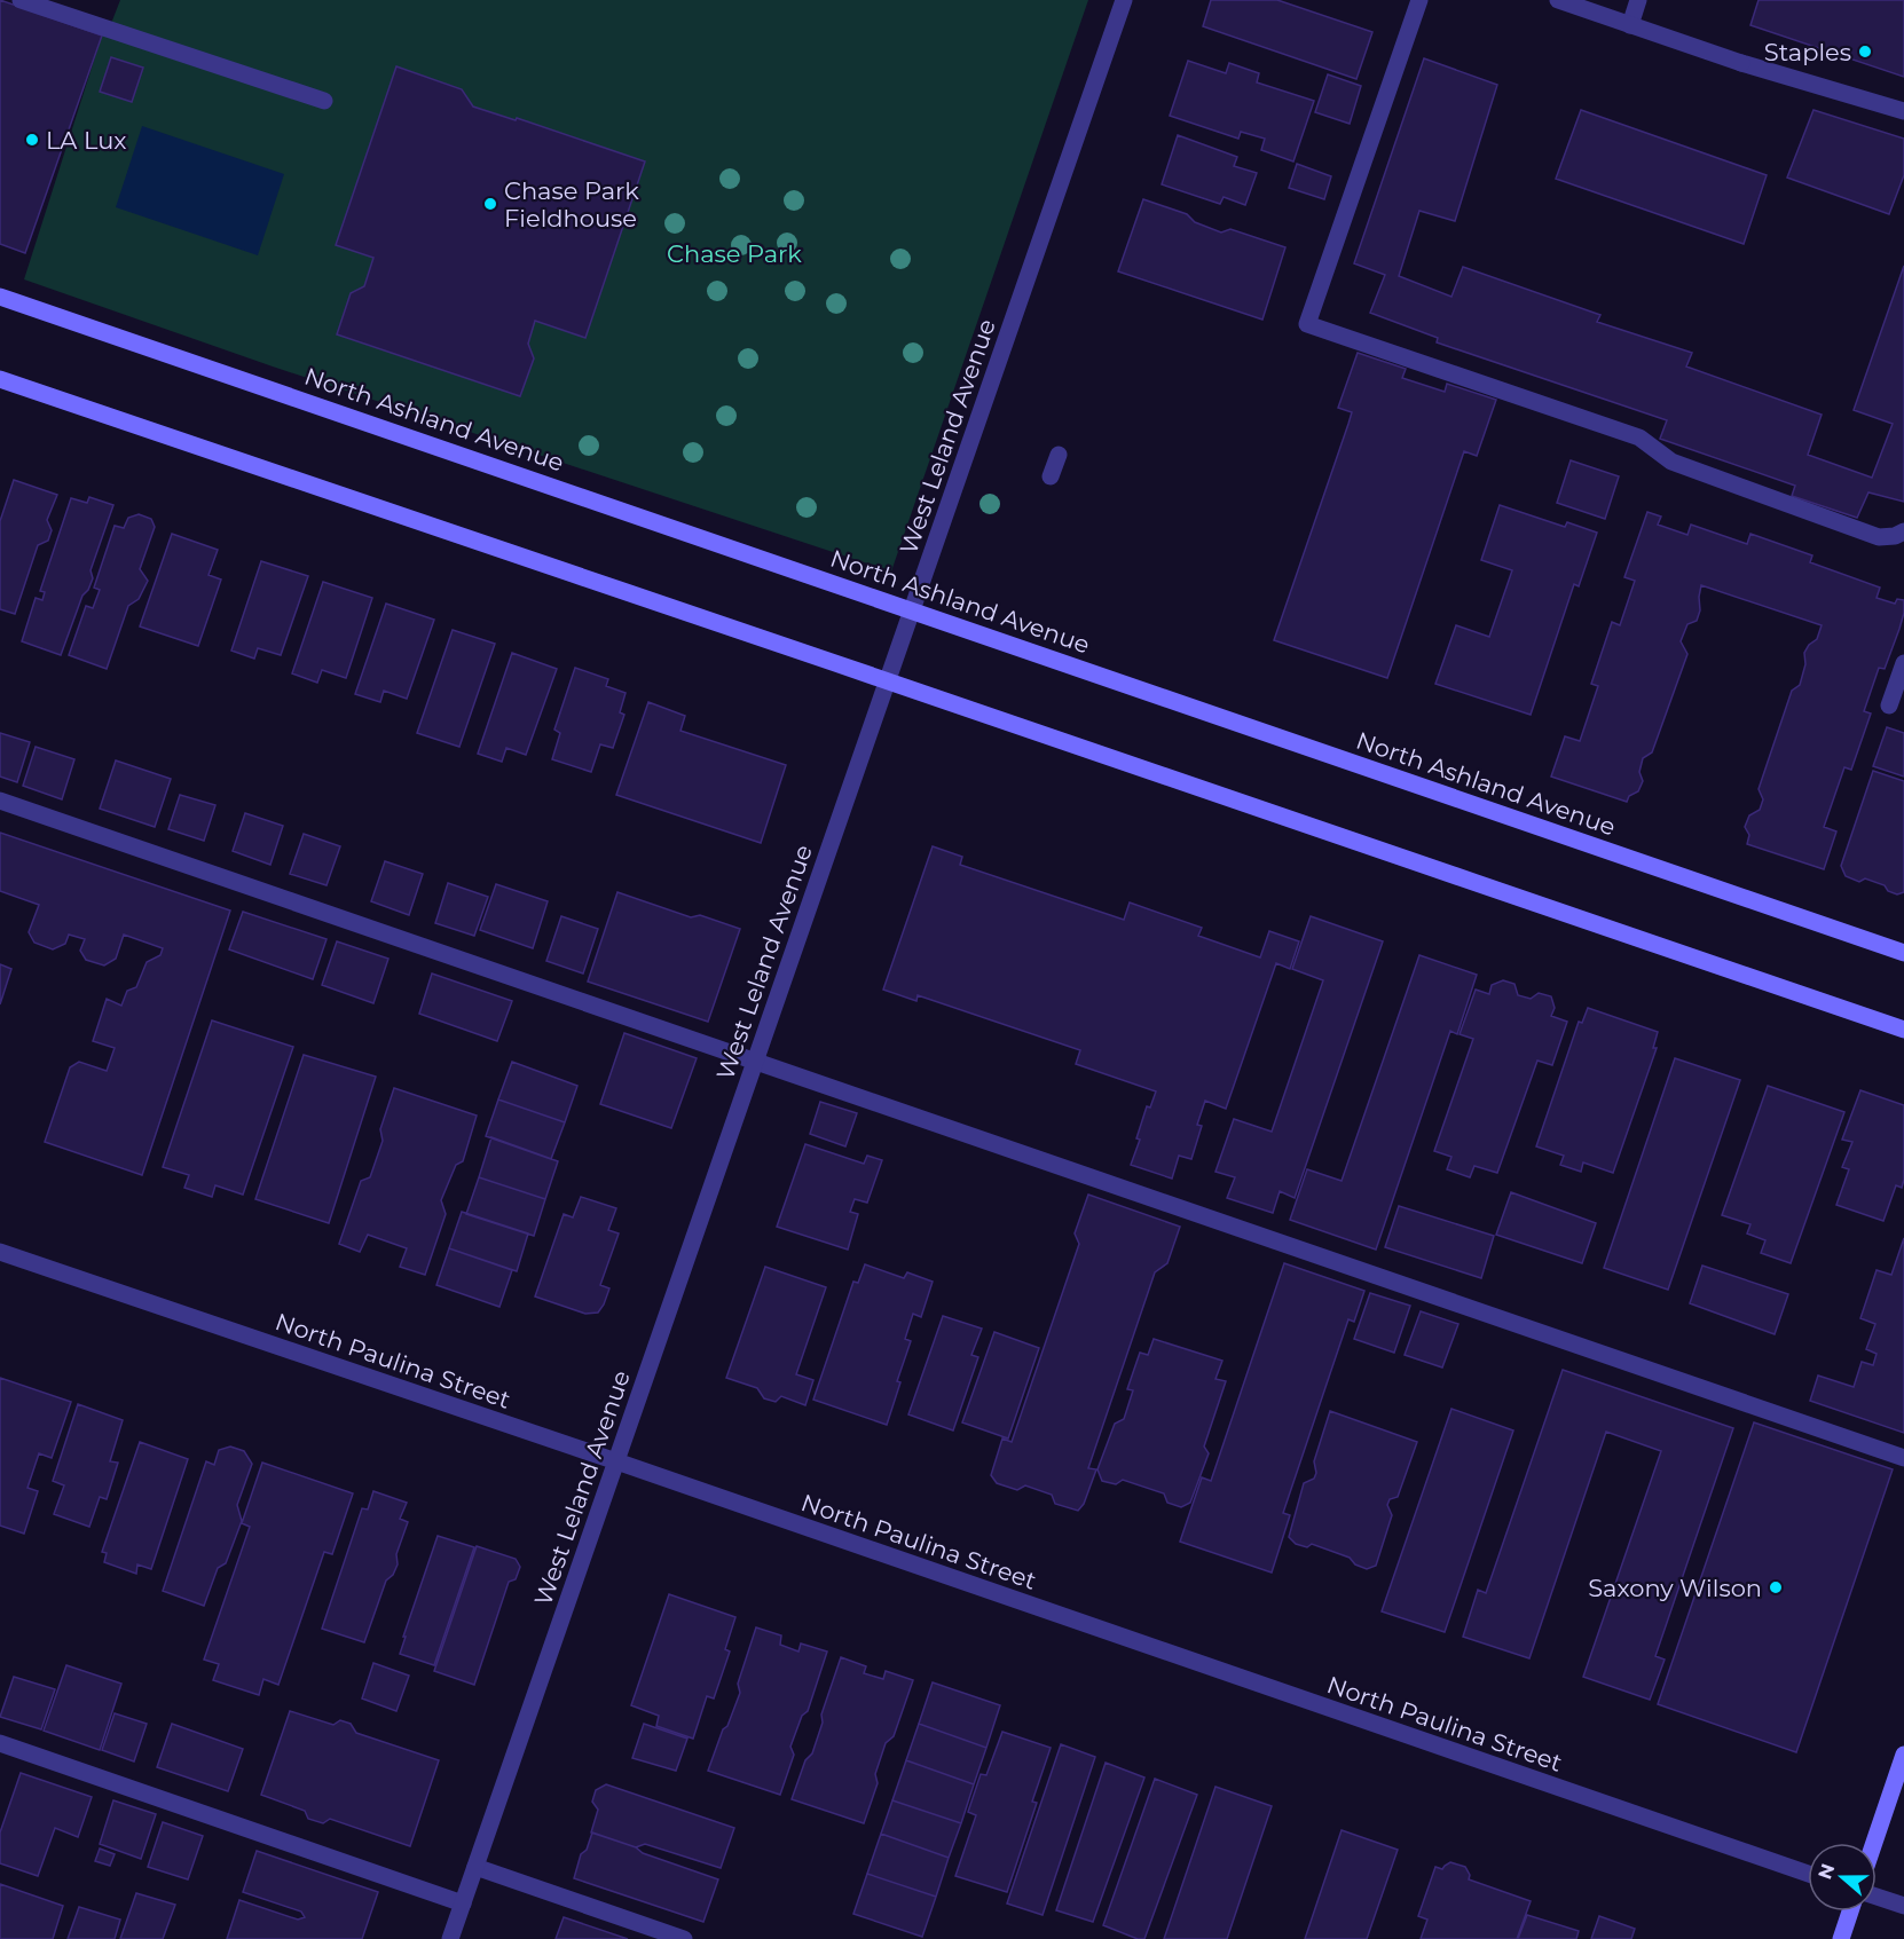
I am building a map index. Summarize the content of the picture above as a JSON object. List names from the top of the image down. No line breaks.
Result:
{"streets":{"main road":["North Ashland Avenue"],"street":["West Leland Avenue","North Paulina Street"]},"crossings":[["North Ashland Avenue","West Leland Avenue"],["West Leland Avenue","North Paulina Street"]],"parks":["Chase Park"],"places":["Staples","LA Lux","Chase Park Fieldhouse","Saxony Wilson"],"north":"left"}
